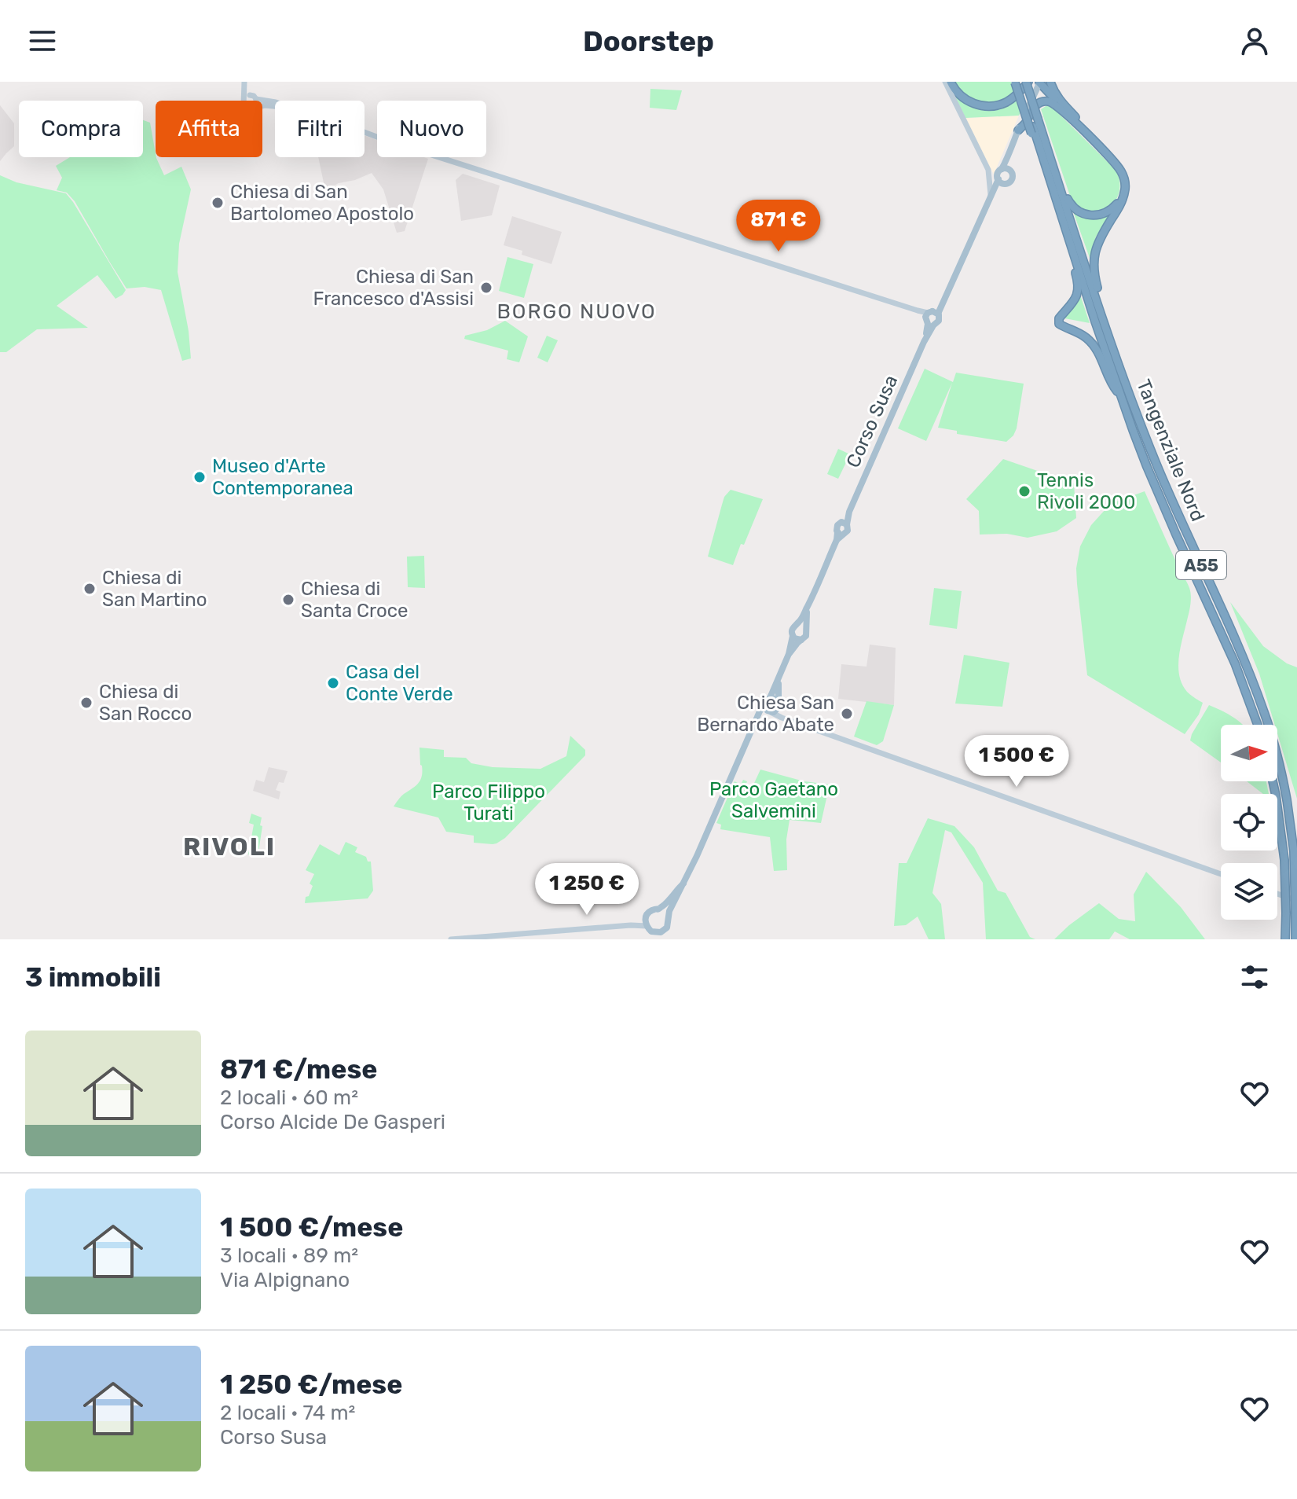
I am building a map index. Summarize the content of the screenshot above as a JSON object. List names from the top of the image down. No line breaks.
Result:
{"streets":{"highway":["Tangenziale Nord","A55"],"main road":["Corso Susa"]},"districts":["BORGO NUOVO","RIVOLI"],"parks":["Parco Gaetano Salvemini","Parco Filippo Turati"],"places":["Chiesa di San Bartolomeo Apostolo","Chiesa di San Francesco d'Assisi","Museo d'Arte Contemporanea","Tennis Rivoli 2000","Chiesa di San Martino","Chiesa di Santa Croce","Casa del Conte Verde","Chiesa di San Rocco","Chiesa San Bernardo Abate"],"north":"right","page":{"header":"Doorstep","chip":["Compra","Affitta","Filtri","Nuovo"],"price":["871 €","1 500 €","1 250 €"],"heading":"3 immobili","list":[{"name":"871 €/mese","note":"2 locali · 60 m² · Corso Alcide De Gasperi"},{"name":"1 500 €/mese","note":"3 locali · 89 m² · Via Alpignano"},{"name":"1 250 €/mese","note":"2 locali · 74 m² · Corso Susa"}]}}
